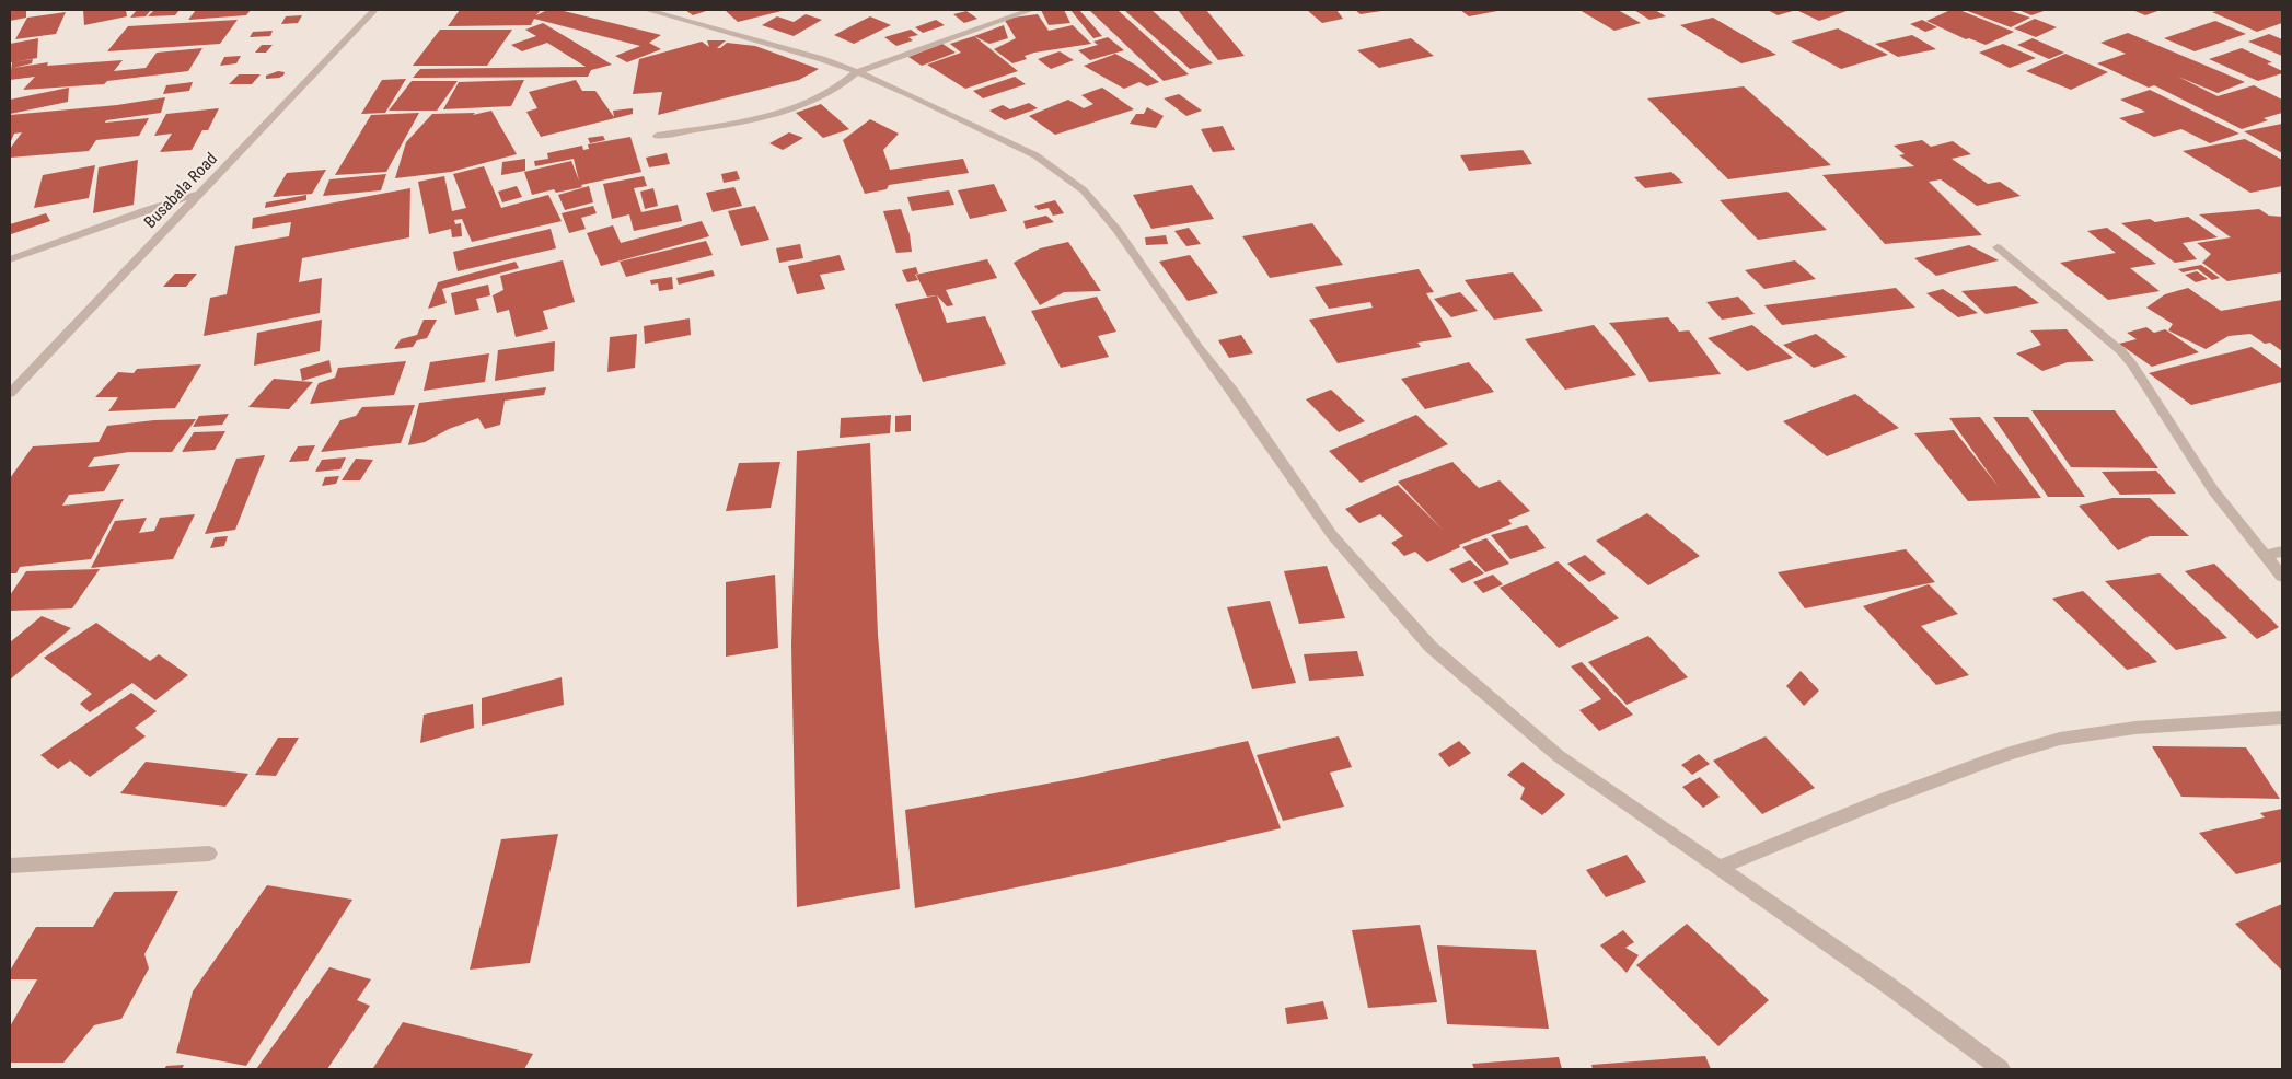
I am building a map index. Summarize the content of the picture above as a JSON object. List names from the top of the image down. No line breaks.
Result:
{"streets":{"street":["Busabala Road"]}}
